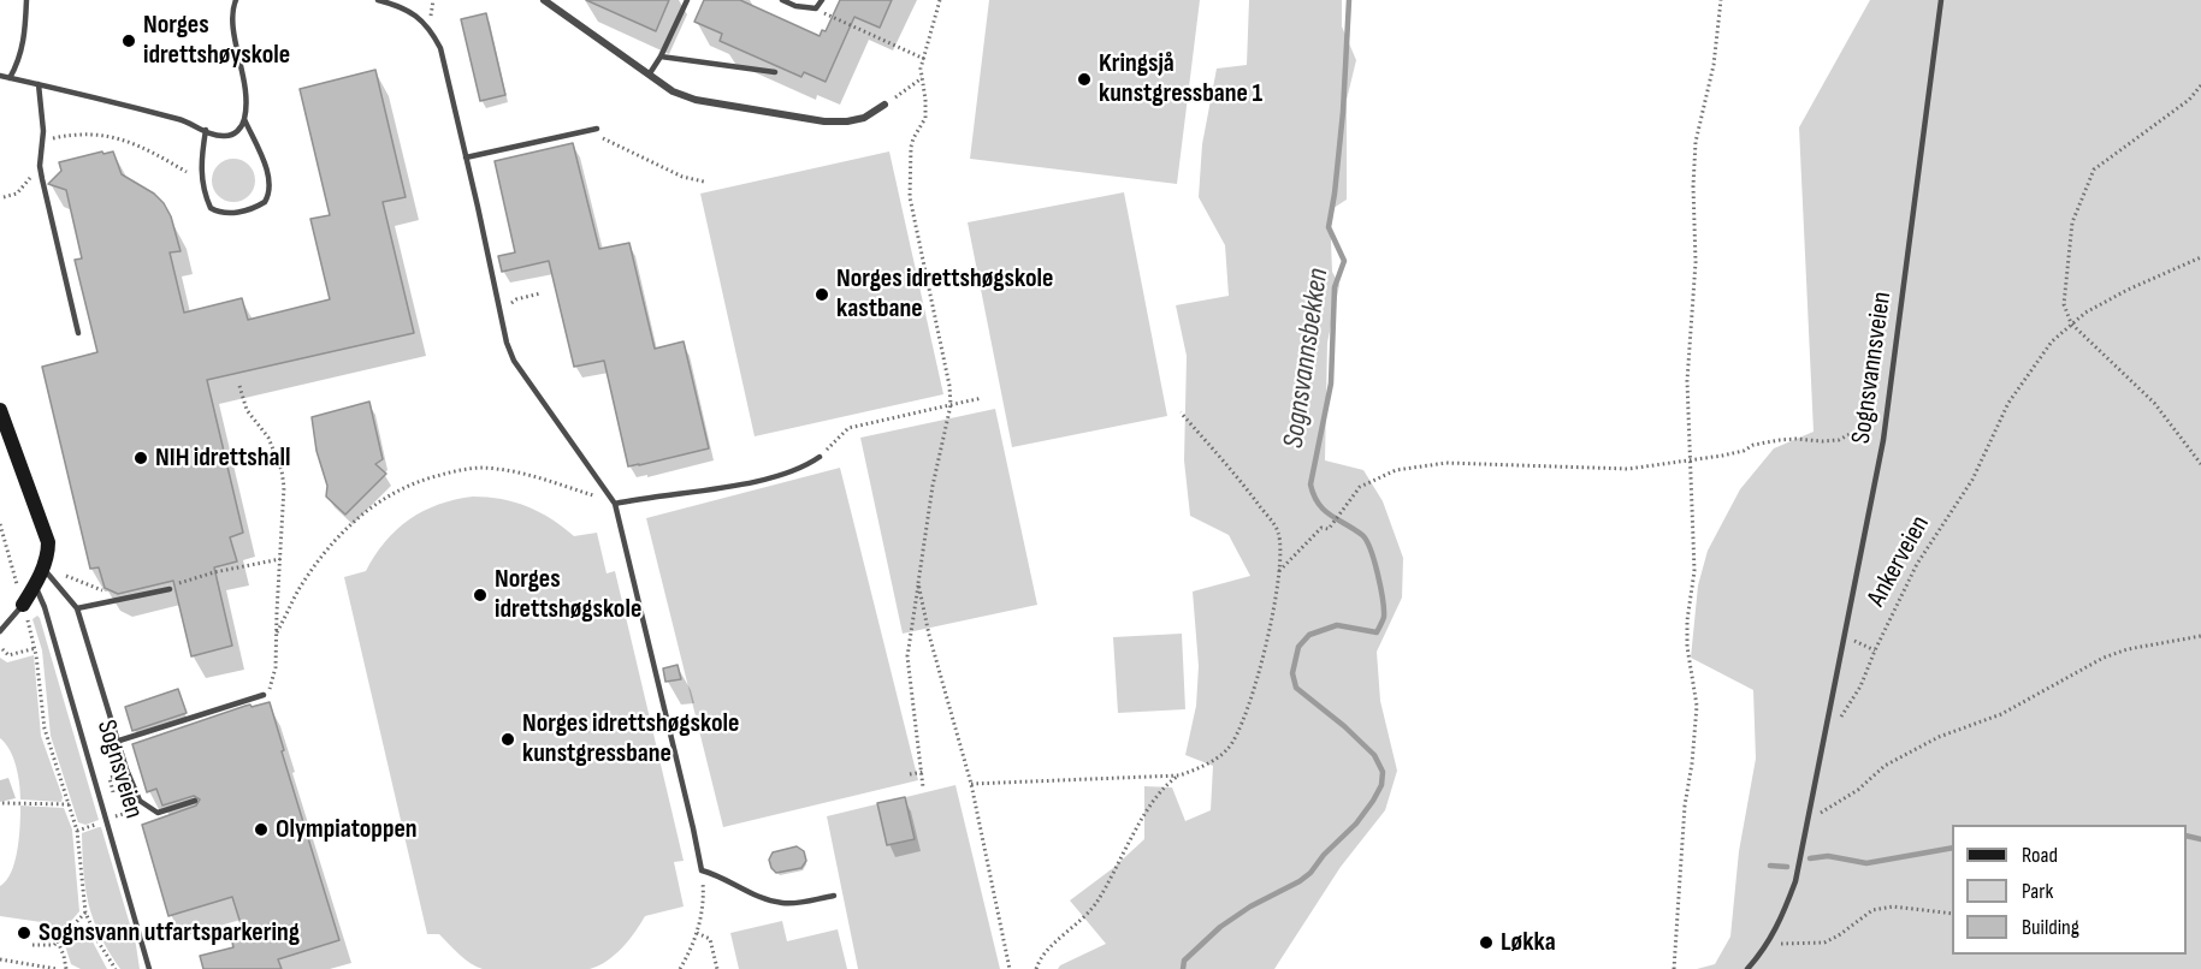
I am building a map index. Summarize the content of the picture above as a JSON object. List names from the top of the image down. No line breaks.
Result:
{"streets":{"lane":["Sognsvannsveien","Sognsveien"],"path":["Ankerveien"]},"crossings":[["Sognsvannsveien","Ankerveien"]],"water":["Sognsvannsbekken"],"places":["Norges idrettshøyskole","Kringsjå kunstgressbane 1","Norges idrettshøgskole kastbane","NIH idrettshall","Norges idrettshøgskole","Norges idrettshøgskole kunstgressbane","Olympiatoppen","Sognsvann utfartsparkering","Løkka"],"legend":["Road","Park","Building"]}
